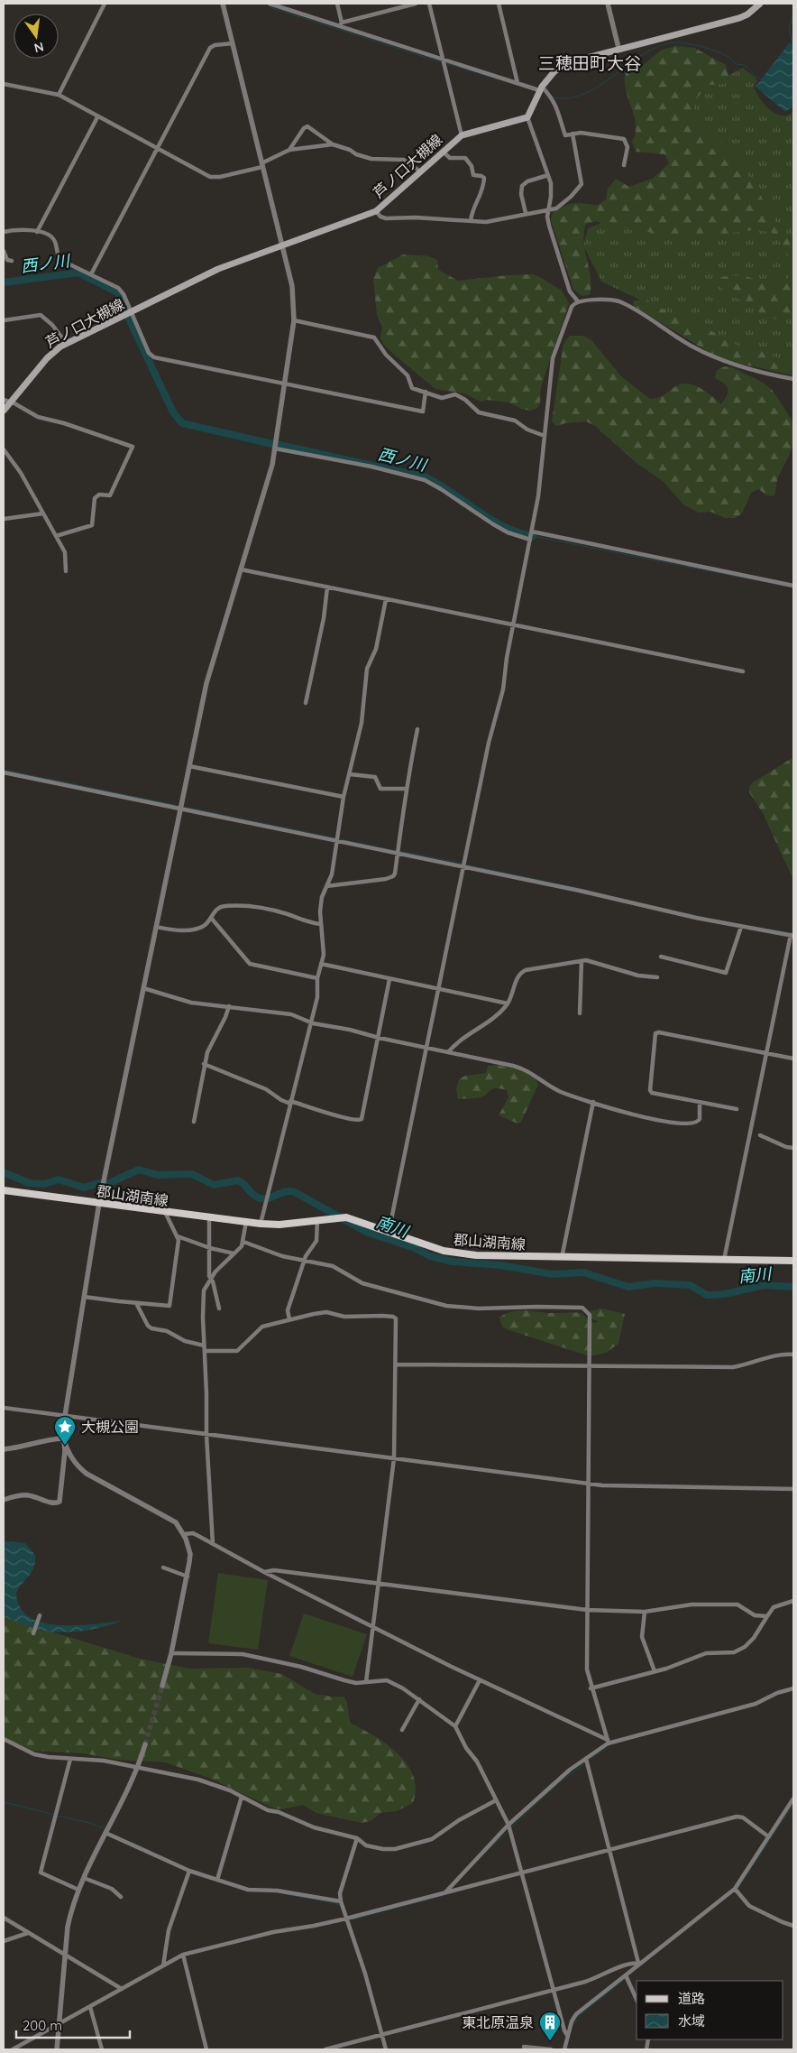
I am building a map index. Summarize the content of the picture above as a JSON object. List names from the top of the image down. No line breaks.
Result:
{"streets":{"main road":["芦ノ口大槻線","郡山湖南線"]},"districts":["三穂田町大谷"],"water":["西ノ川","南川"],"places":{"place":["大槻公園"],"building":["東北原温泉"]},"legend":["道路","水域"],"scale_bar":"200 m","north":"bottom"}
